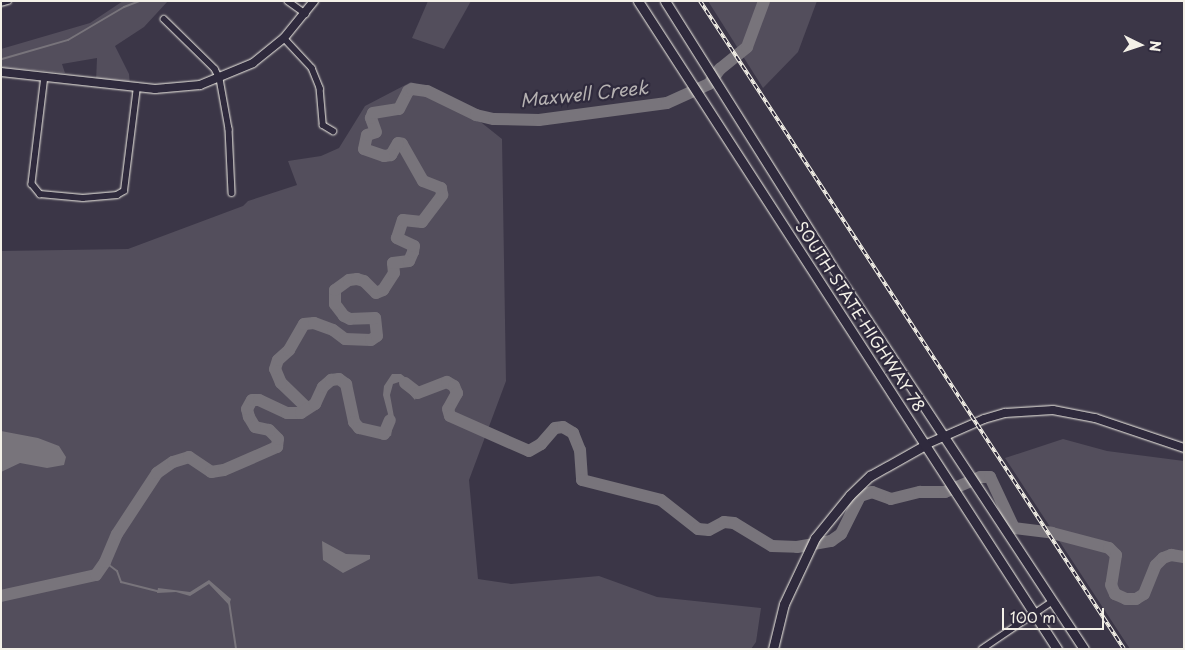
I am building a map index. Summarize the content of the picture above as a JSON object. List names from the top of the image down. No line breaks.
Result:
{"streets":{"main road":["SOUTH STATE HIGHWAY 78"]},"water":["Maxwell Creek"],"scale_bar":"100 m","north":"right"}
